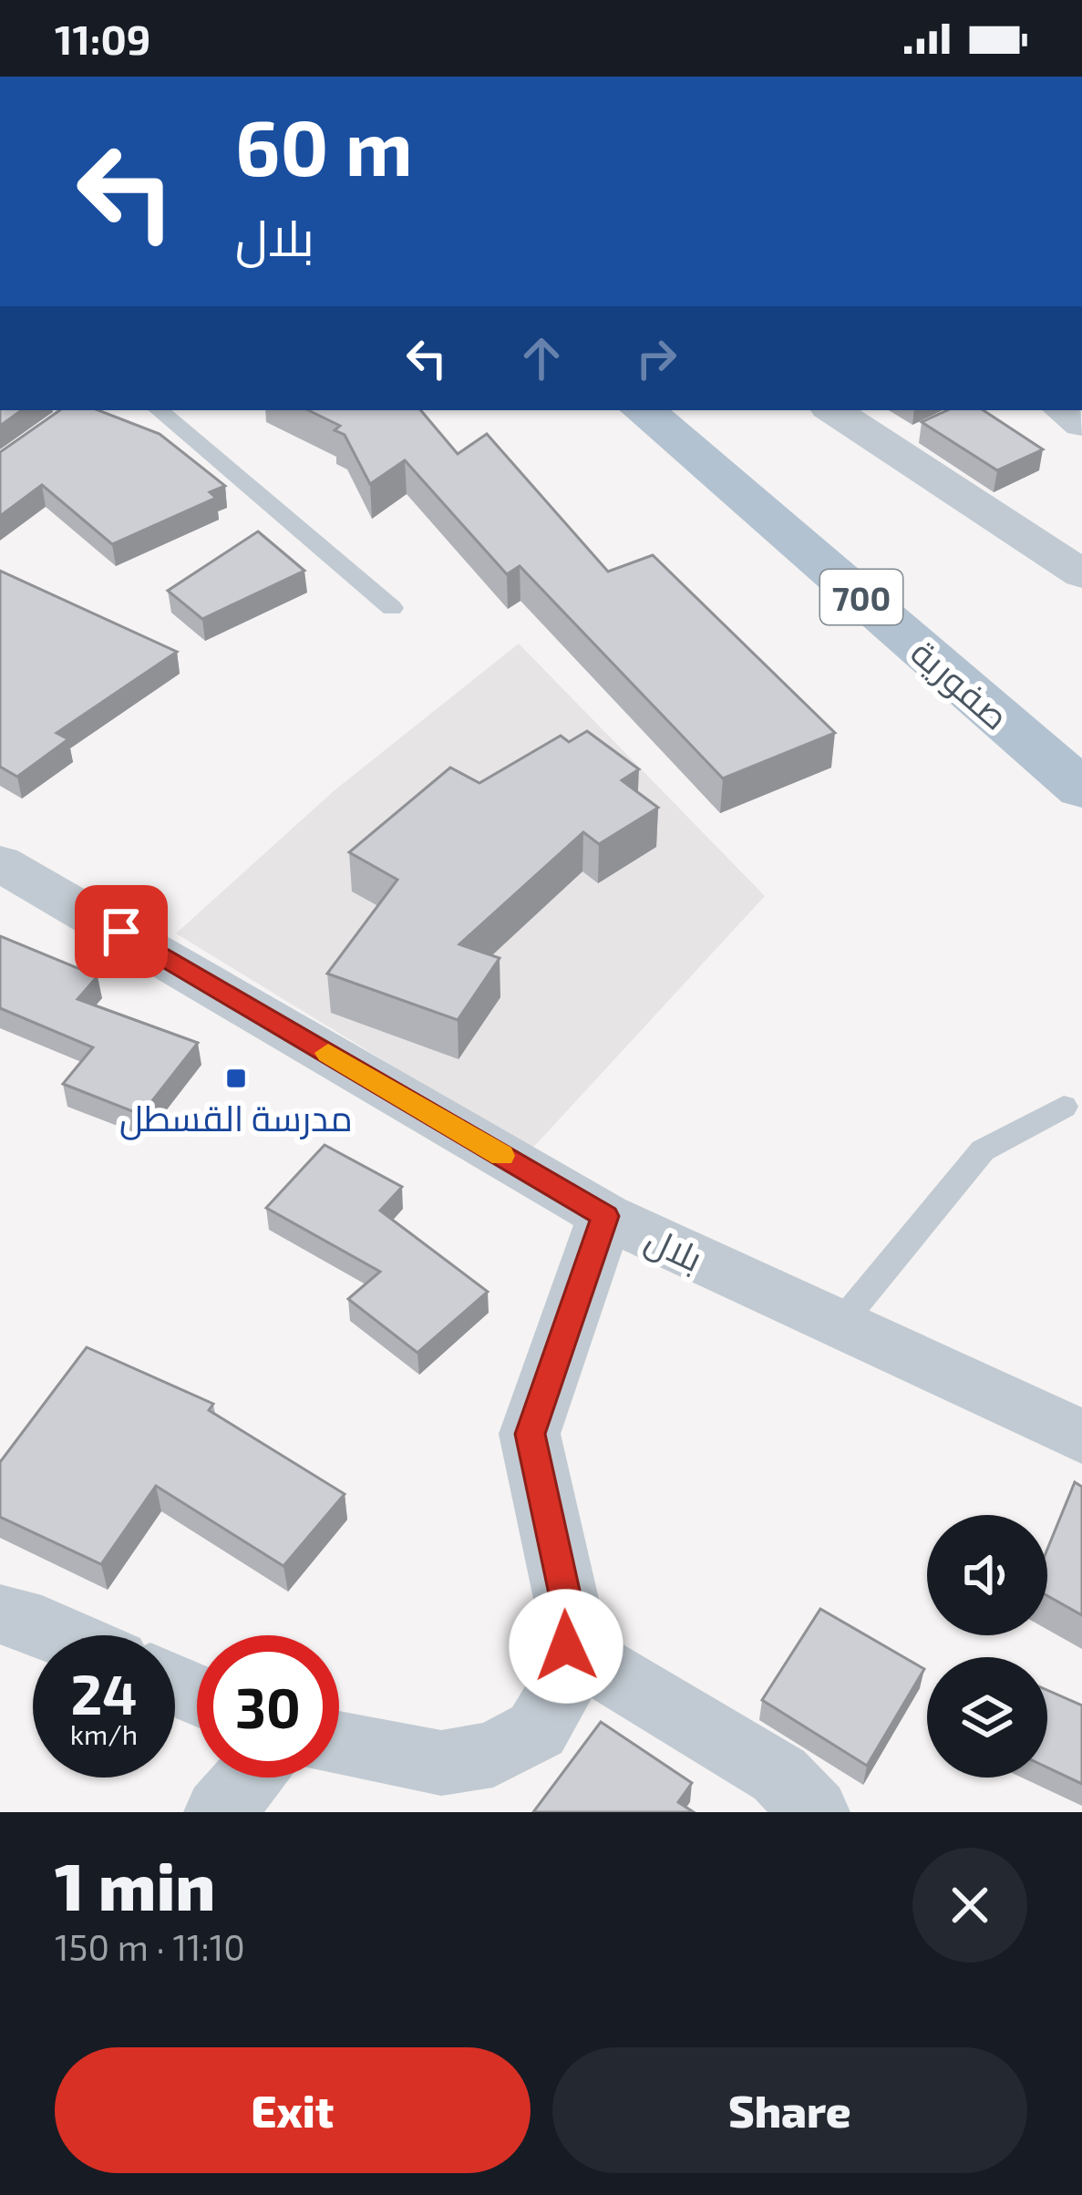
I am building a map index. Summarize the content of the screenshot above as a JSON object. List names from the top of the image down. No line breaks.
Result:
{"streets":{"main road":["700","صفورية"],"street":["بلال"]},"places":{"transit":["مدرسة القسطل"]},"page":{"status":"11:09","turn":["60 m","بلال"],"speed":"24 km/h","limit":"30","heading":["1 min","150 m · 11:10"],"buttons":["Exit","Share"]}}
